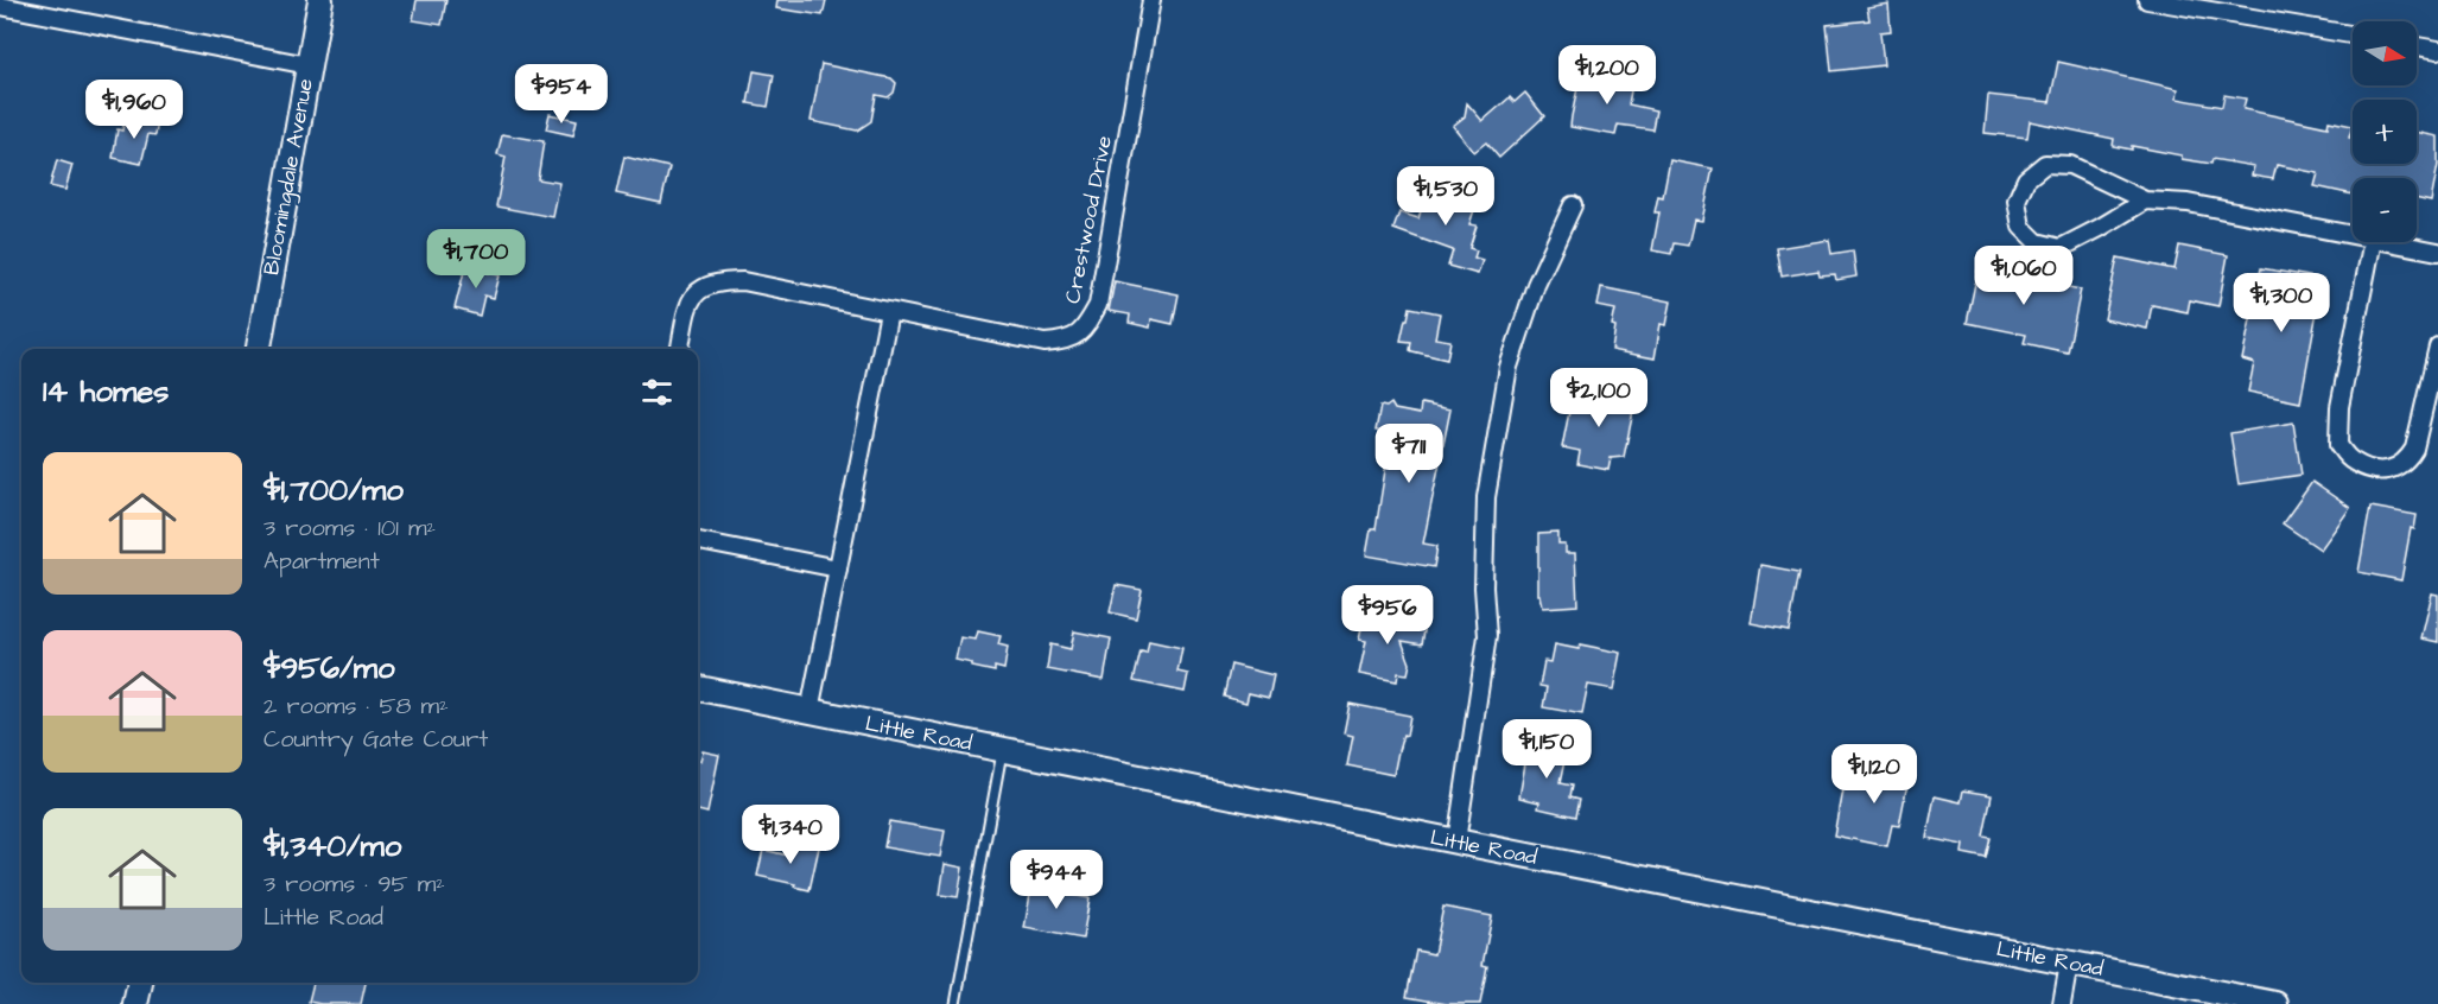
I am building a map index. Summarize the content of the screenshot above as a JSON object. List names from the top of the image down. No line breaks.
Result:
{"streets":{"street":["Bloomingdale Avenue","Crestwood Drive","Little Road"]},"north":"right","page":{"map_buttons":["+","−"],"price":["$1,200","$954","$1,960","$1,530","$1,700","$1,060","$1,300","$2,100","$711","$956","$1,150","$1,120","$1,340","$944"],"heading":"14 homes","list":[{"name":"$1,700/mo","note":"3 rooms · 101 m² · Apartment"},{"name":"$956/mo","note":"2 rooms · 58 m² · Country Gate Court"},{"name":"$1,340/mo","note":"3 rooms · 95 m² · Little Road"}]}}
